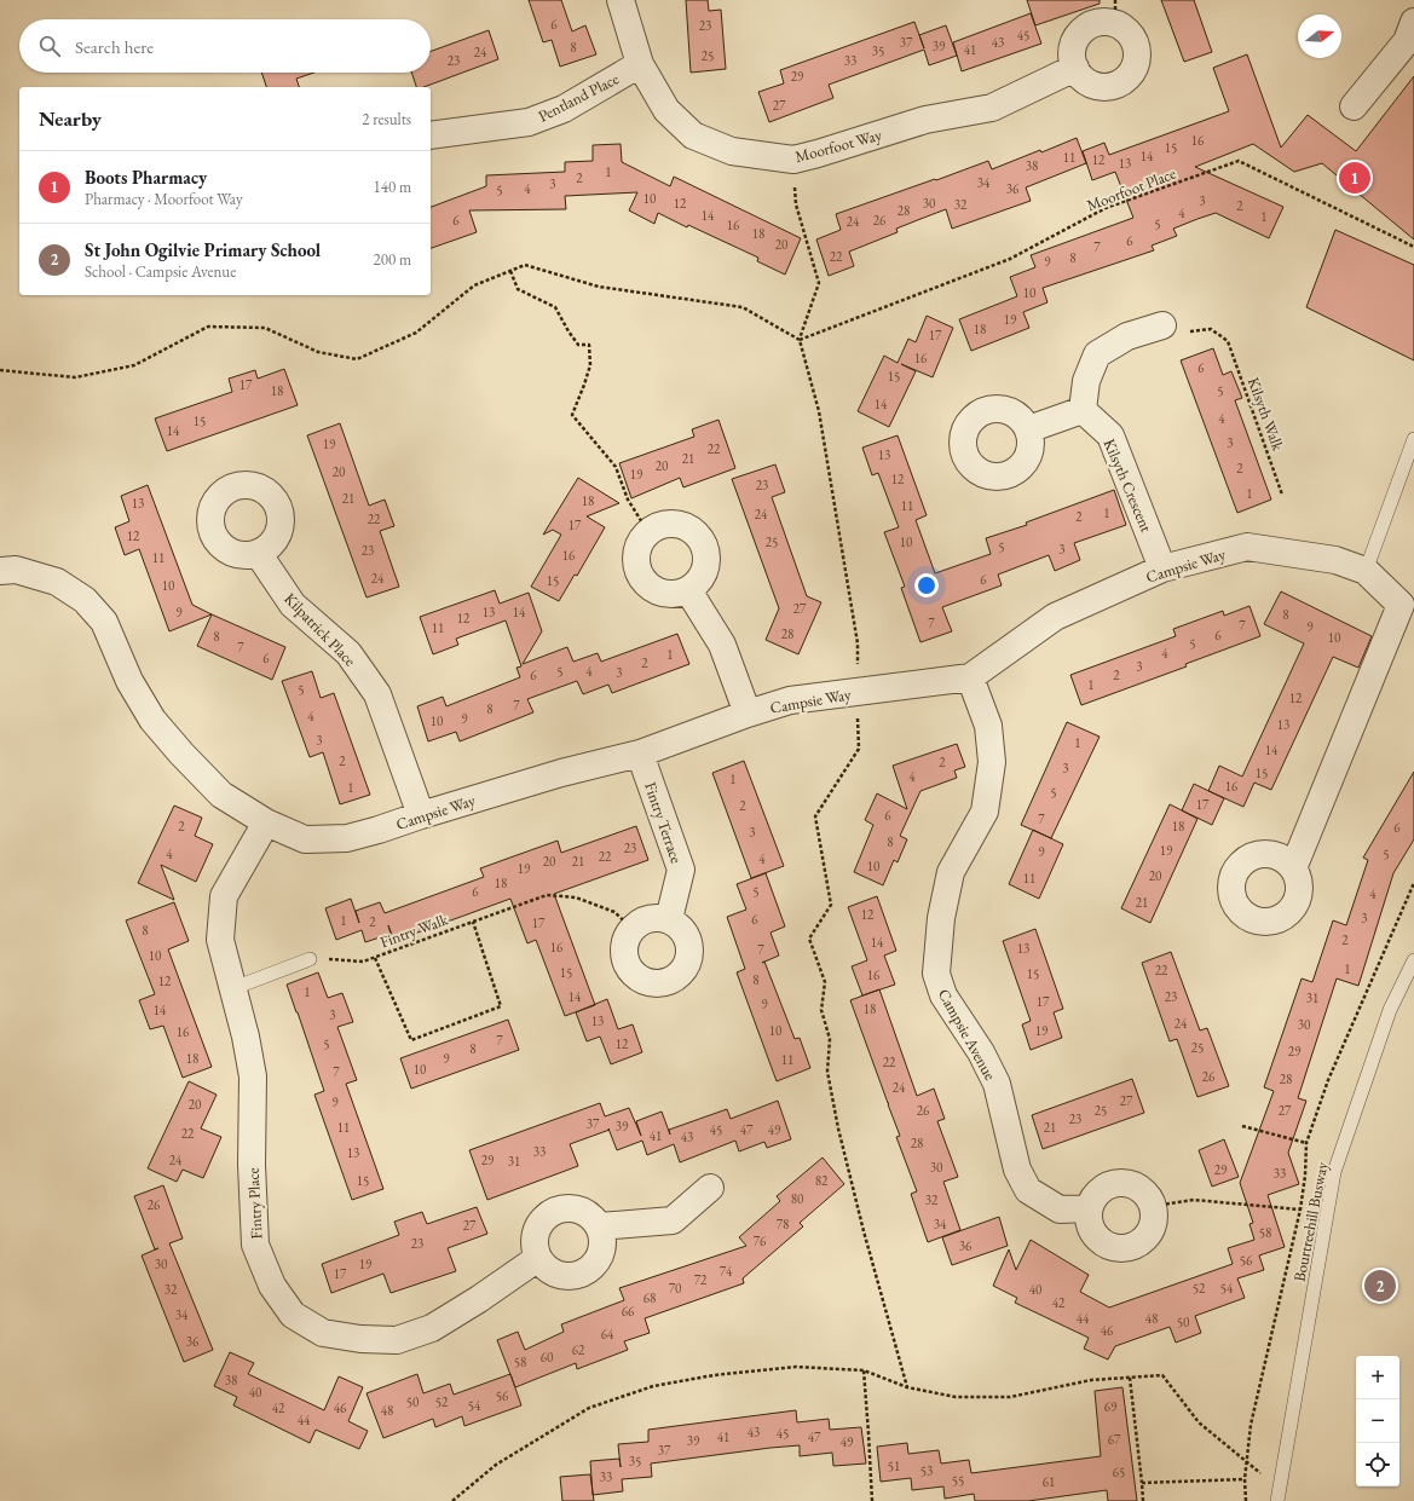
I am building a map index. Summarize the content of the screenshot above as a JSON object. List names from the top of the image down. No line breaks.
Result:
{"streets":{"street":["Pentland Place","Moorfoot Way","Kilsyth Crescent","Campsie Way","Kilpatrick Place","Fintry Terrace","Campsie Avenue","Fintry Place"],"lane":["Bourtreehill Busway"],"path":["Moorfoot Place","Kilsyth Walk","Fintry Walk"]},"crossings":[["Pentland Place","Moorfoot Way"],["Kilsyth Crescent","Campsie Way"],["Campsie Way","Kilpatrick Place"],["Campsie Way","Fintry Terrace"],["Campsie Way","Campsie Avenue"],["Campsie Way","Fintry Place"],["Fintry Terrace","Fintry Walk"]],"house_numbers":["6","23","45","37","43","39","8","41","35","24","25","23","33","29","27","16","15","14","11","12","13","38","1","2","34","3","4","36","5","10","3","12","30","32","2","28","4","14","1","6","26","24","5","16","18","6","20","7","22","8","9","10","19","18","17","16","6","15","17","18","5","14","4","15","14","3","19","22","13","21","20","2","20","19","12","23","1","21","18","13","11","1","24","2","22","17","12","25","10","5","3","23","16","11","24","6","15","10","27","9","13","14","8","12","7","7","9","11","28","6","8","10","5","7","4","1","6","2","3","5","4","3","6","2","1","5","12","7","8","4","9","10","13","3","1","14","2","2","3","15","4","1","16","1","5","17","2","6","7","2","18","6","3","8","23","19","9","4","5","22","4","20","21","10","19","20","11","18","6","5","4","21","12","3","6","1","2","17","8","2","14","16","13","7","10","1","22","15","15","16","8","12","1","14","23","31","17","9","18","14","3","13","24","30","10","19","16","7","5","12","25","8","29","18","9","11","22","10","7","26","28","24","27","9","20","26","25","27","23","37","39","11","21","45","47","49","22","41","43","28","33","13","24","29","31","30","29","33","15","82","80","32","26","78","34","27","58","76","23","36","56","30","19","74","17","72","70","52","54","32","40","68","42","66","34","44","48","50","46","64","36","62","60","58","38","40","56","50","52","54","69","42","46","48","44","43","45","41","47","67","39","49","37","35","51","53","65","33","55","61"],"north":"right","page":{"search":"Search here","heading":["Nearby","2 results"],"list":[{"mark":"1","name":"Boots Pharmacy","note":"Pharmacy · Moorfoot Way","value":"140 m"},{"mark":"2","name":"St John Ogilvie Primary School","note":"School · Campsie Avenue","value":"200 m"}],"pins":["1","2"],"map_buttons":["+","−"]}}
